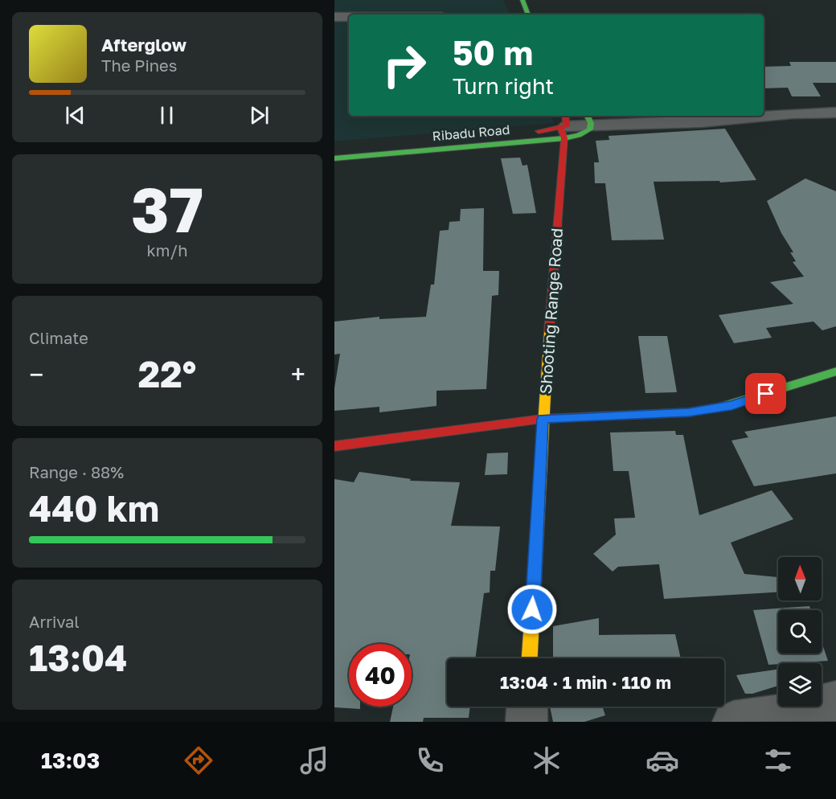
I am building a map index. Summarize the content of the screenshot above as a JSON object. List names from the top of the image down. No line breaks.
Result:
{"streets":{"street":["Ribadu Road","Shooting Range Road"]},"crossings":[["Ribadu Road","Shooting Range Road"]],"north":"top","page":{"turn":["50 m","Turn right"],"song":["Afterglow","The Pines"],"tile":[["37","km/h"],"Climate",["Range · 88%","440 km"],["Arrival","13:04"]],"heat":["−","22°","+"],"limit":"40","trip":"13:04 · 1 min · 110 m","tabs":"13:03"}}
